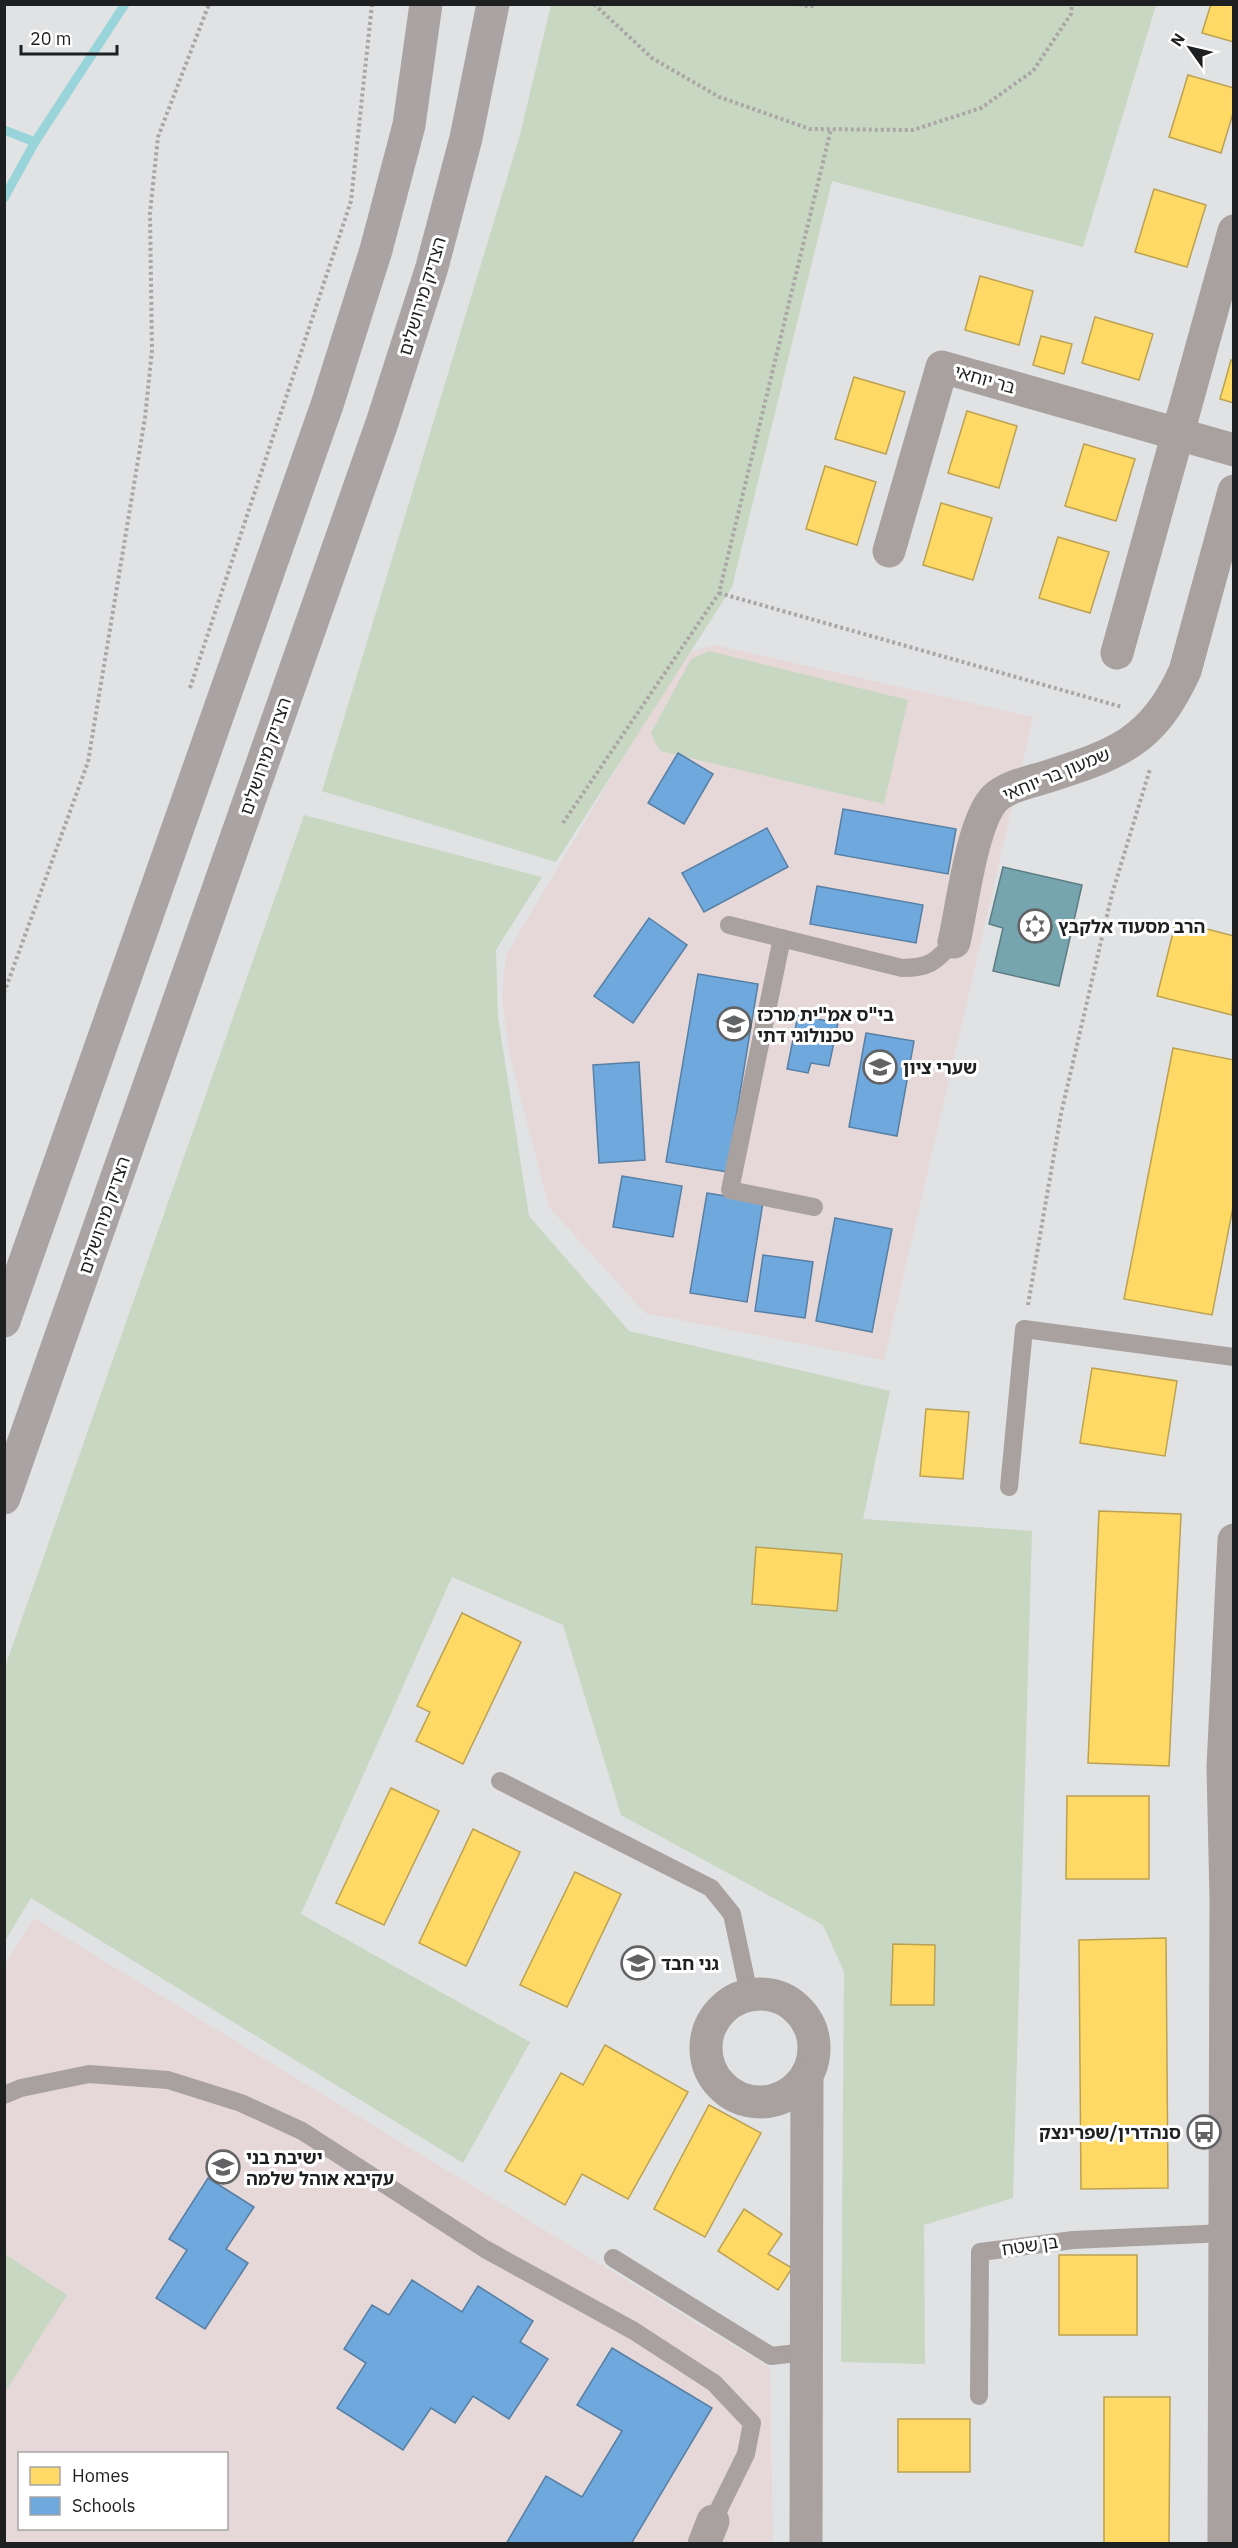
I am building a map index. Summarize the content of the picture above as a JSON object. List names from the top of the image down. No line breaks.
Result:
{"streets":{"main road":["הצדיק מירושלים"],"street":["בר יוחאי","שמעון בר יוחאי"],"lane":["בן שטח"]},"places":{"synagogue":["הרב מסעוד אלקבץ"],"school or university":["בי\"ס אמ\"ית מרכז טכנולוגי דתי","שערי ציון","גני חבד","ישיבת בני עקיבא אוהל שלמה"],"bus stop":["סנהדרין/שפרינצק"]},"legend":["Homes","Schools"],"scale_bar":"20 m","north":"top left"}
